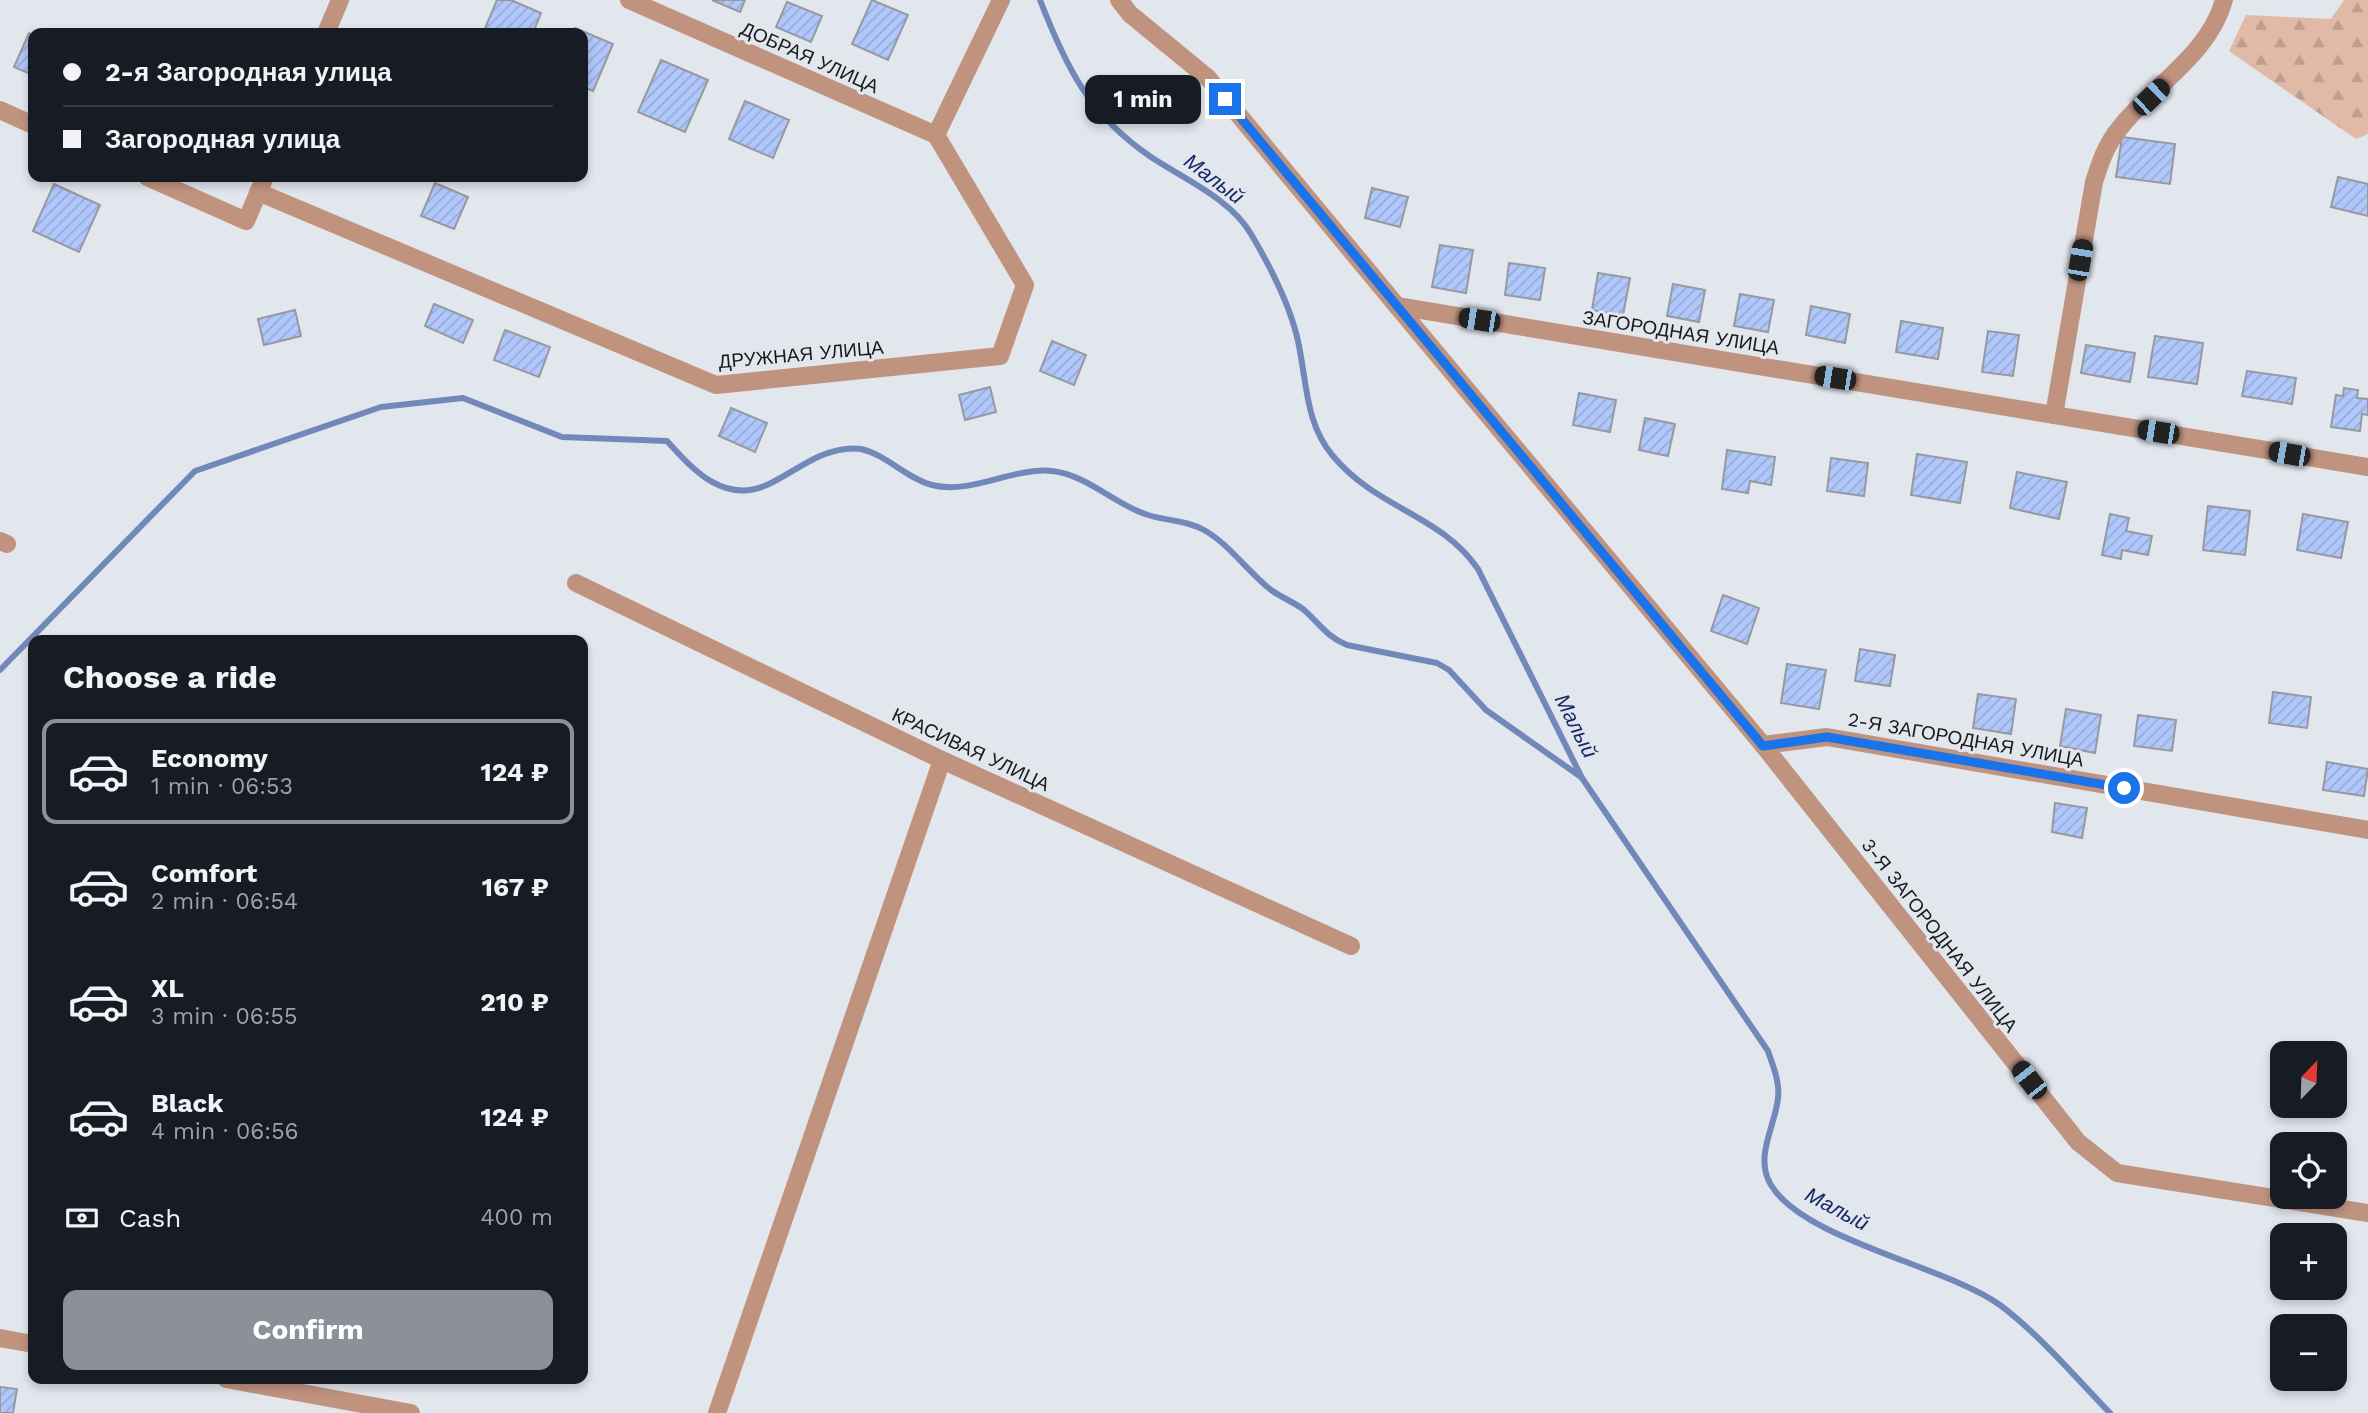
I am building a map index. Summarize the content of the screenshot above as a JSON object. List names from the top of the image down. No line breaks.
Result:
{"streets":{"street":["ДОБРАЯ УЛИЦА","ЗАГОРОДНАЯ УЛИЦА","ДРУЖНАЯ УЛИЦА","2-Я ЗАГОРОДНАЯ УЛИЦА","КРАСИВАЯ УЛИЦА","3-Я ЗАГОРОДНАЯ УЛИЦА"]},"crossings":[["ДОБРАЯ УЛИЦА","ДРУЖНАЯ УЛИЦА"],["ЗАГОРОДНАЯ УЛИЦА","3-Я ЗАГОРОДНАЯ УЛИЦА"],["2-Я ЗАГОРОДНАЯ УЛИЦА","3-Я ЗАГОРОДНАЯ УЛИЦА"]],"water":["Малый"],"north":"top right","page":{"banner":["2-я Загородная улица","Загородная улица"],"bubble":"1 min","heading":"Choose a ride","list":[{"name":"Economy","note":"1 min · 06:53","value":"124 ₽"},{"name":"Comfort","note":"2 min · 06:54","value":"167 ₽"},{"name":"XL","note":"3 min · 06:55","value":"210 ₽"},{"name":"Black","note":"4 min · 06:56","value":"124 ₽"}],"map_buttons":["+","−"],"pay":["Cash","400 m"],"buttons":"Confirm"}}
